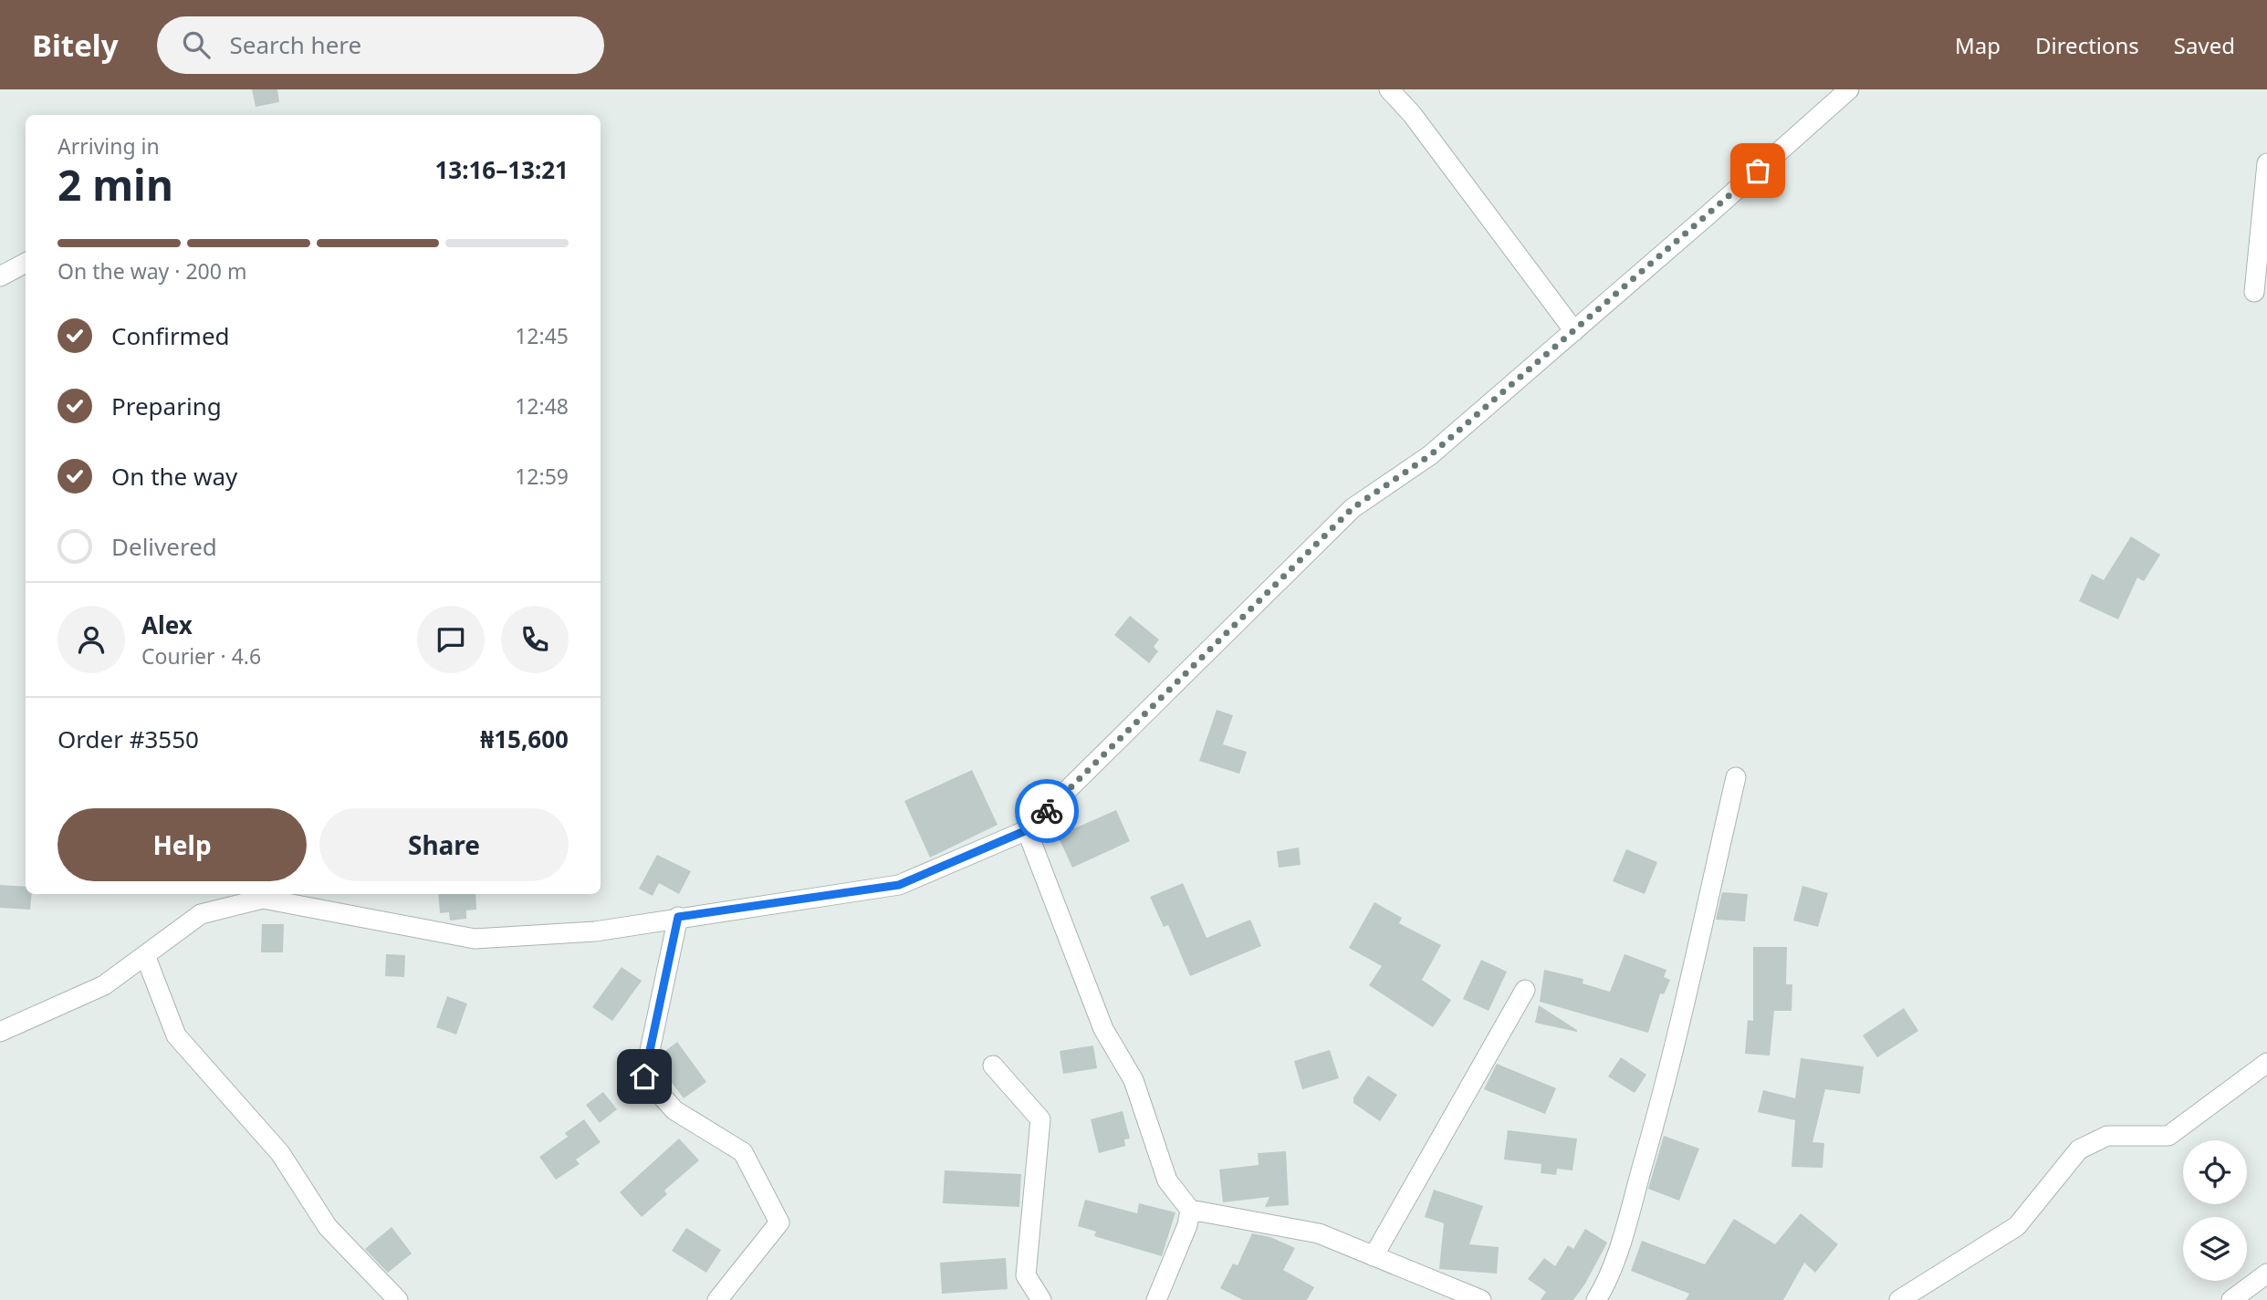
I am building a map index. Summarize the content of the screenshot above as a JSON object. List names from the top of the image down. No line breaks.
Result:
{"page":{"header":"Bitely","search":"Search here","nav":["Map","Directions","Saved"],"heading":["2 min","Arriving in","13:16–13:21"],"panel":["Alex","Courier · 4.6","Order #3550","₦15,600"],"bar":"On the way · 200 m","list":[["Confirmed","12:45"],["Preparing","12:48"],["On the way","12:59"],"Delivered"],"buttons":["Help","Share"]}}
